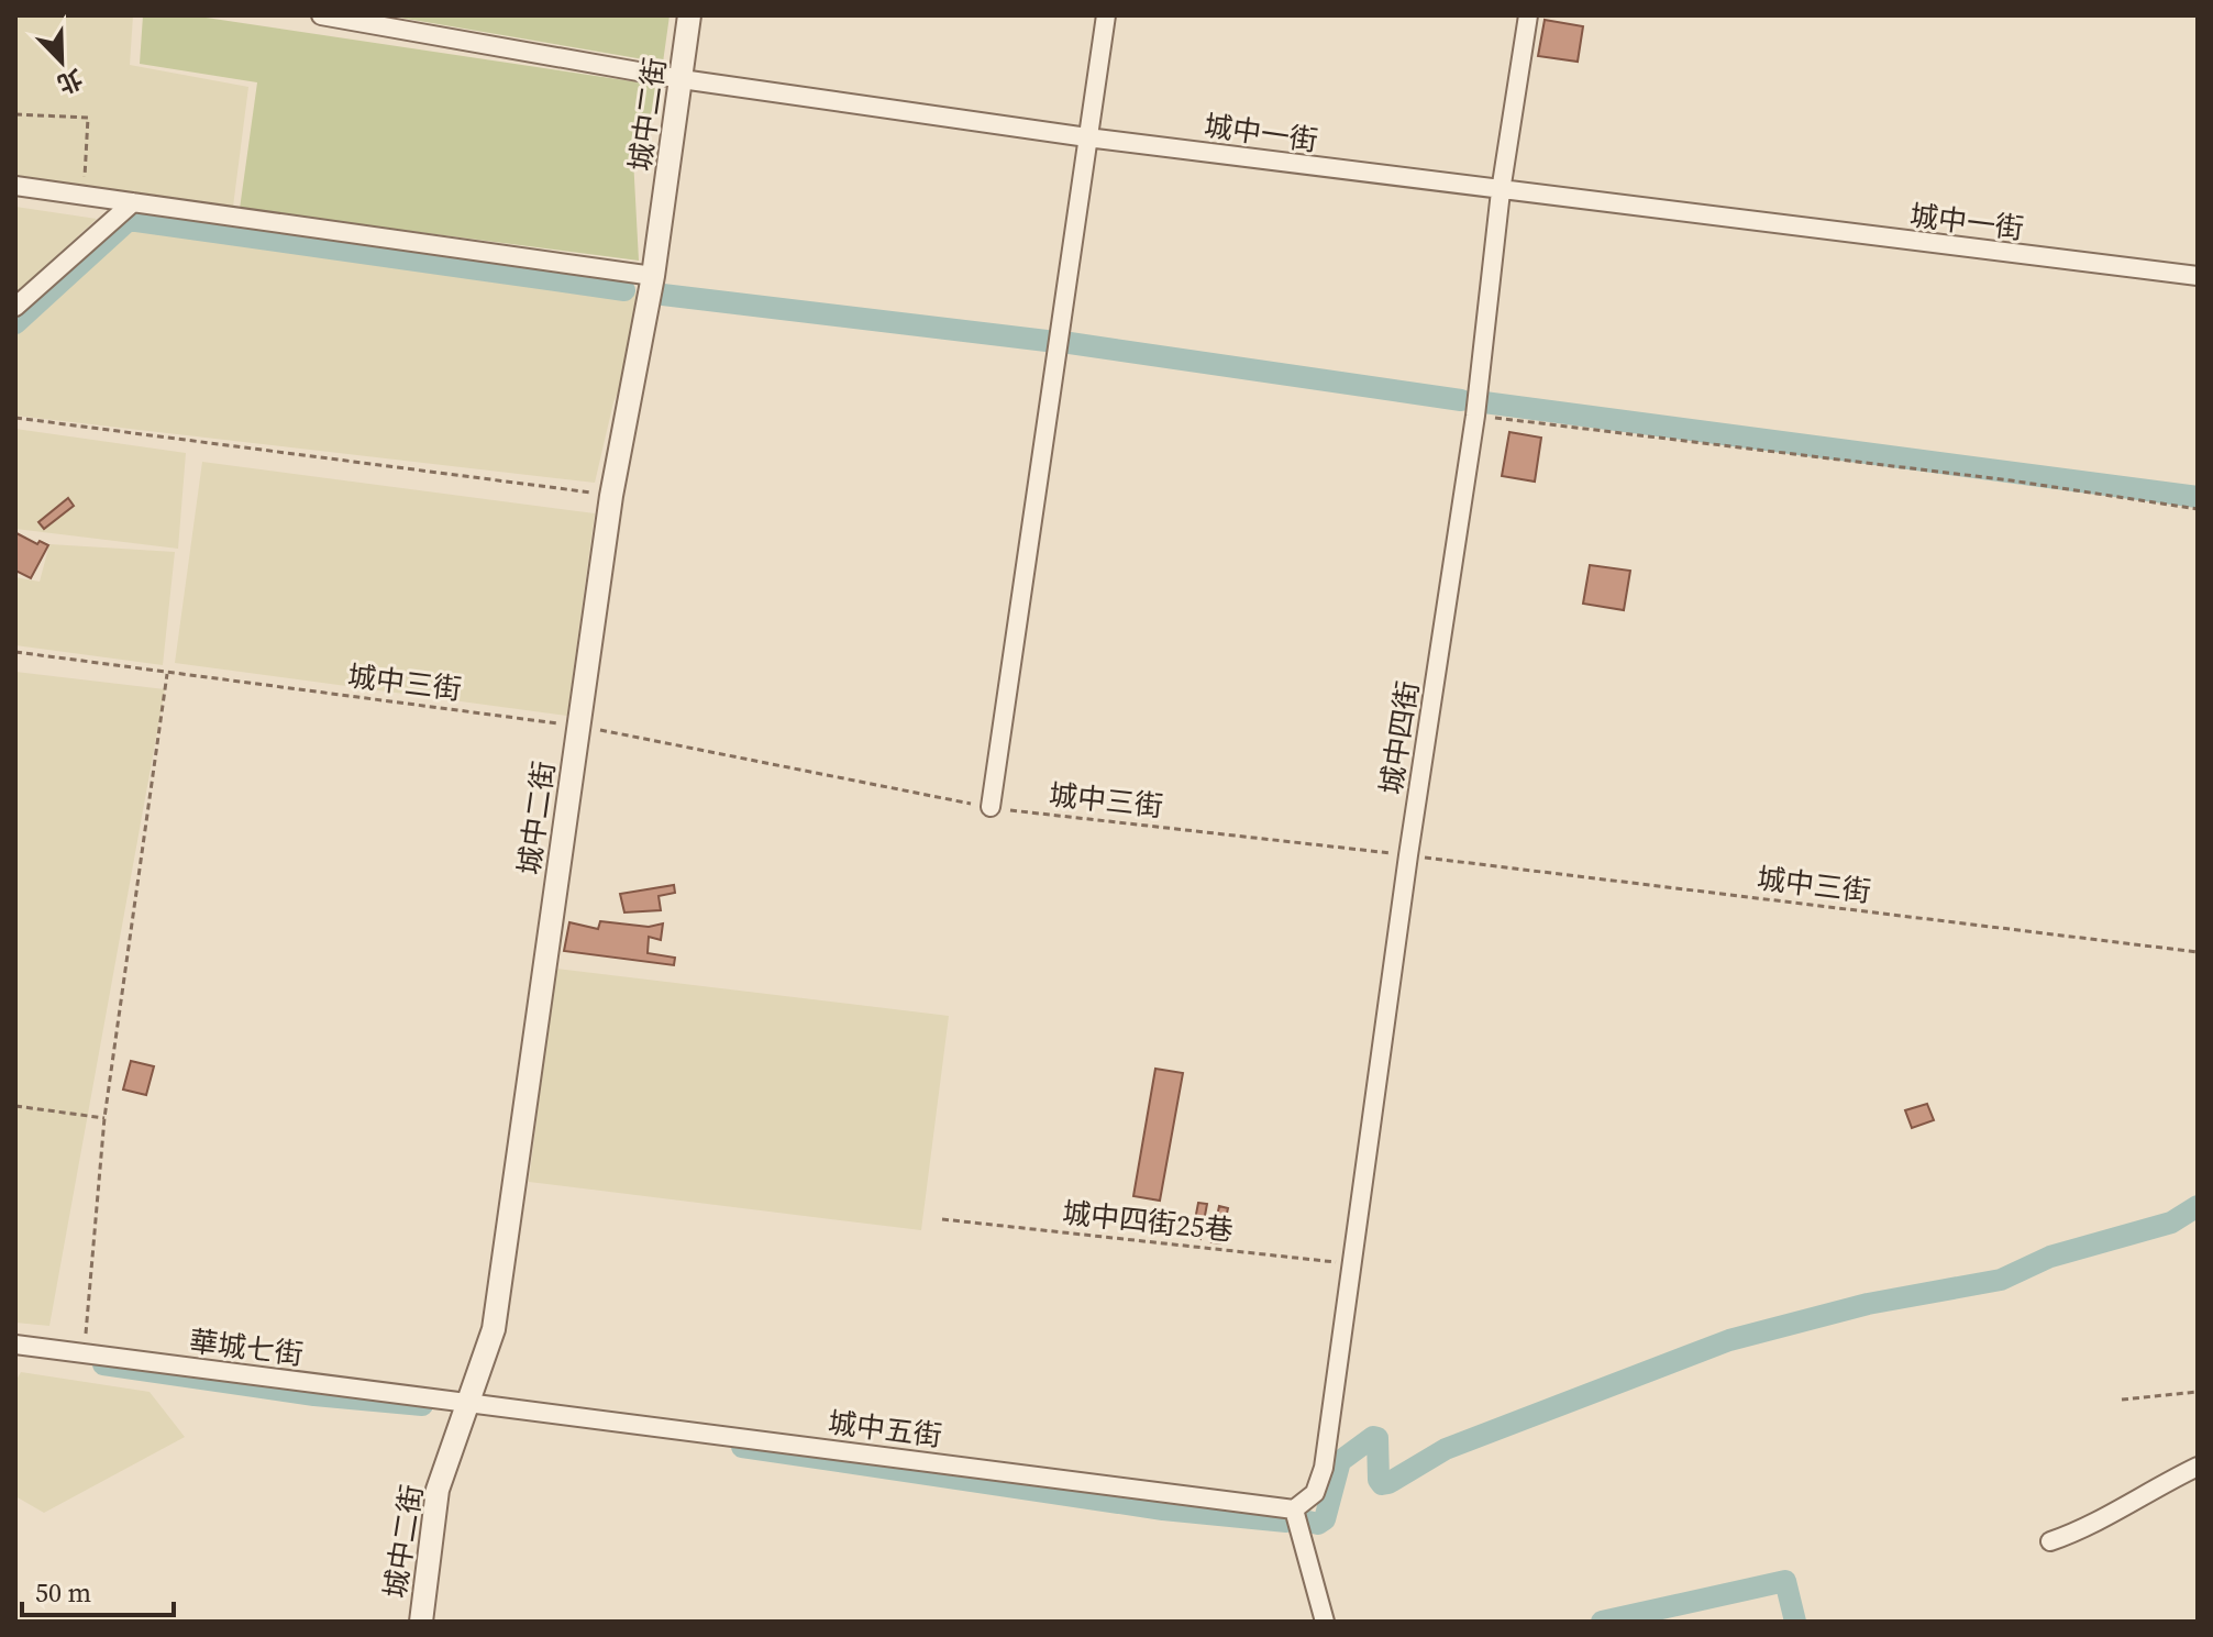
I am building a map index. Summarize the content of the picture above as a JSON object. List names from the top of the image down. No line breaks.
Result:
{"streets":{"street":["城中二街","城中一街","城中四街","華城七街","城中五街"],"path":["城中三街","城中四街25巷"]},"crossings":[["城中二街","城中一街"],["城中二街","城中三街"],["城中二街","華城七街"],["城中二街","城中五街"],["城中一街","城中四街"],["城中三街","城中四街"],["城中四街","城中四街25巷"],["城中四街","城中五街"],["華城七街","城中五街"]],"scale_bar":"50 m","north":"bottom right"}
